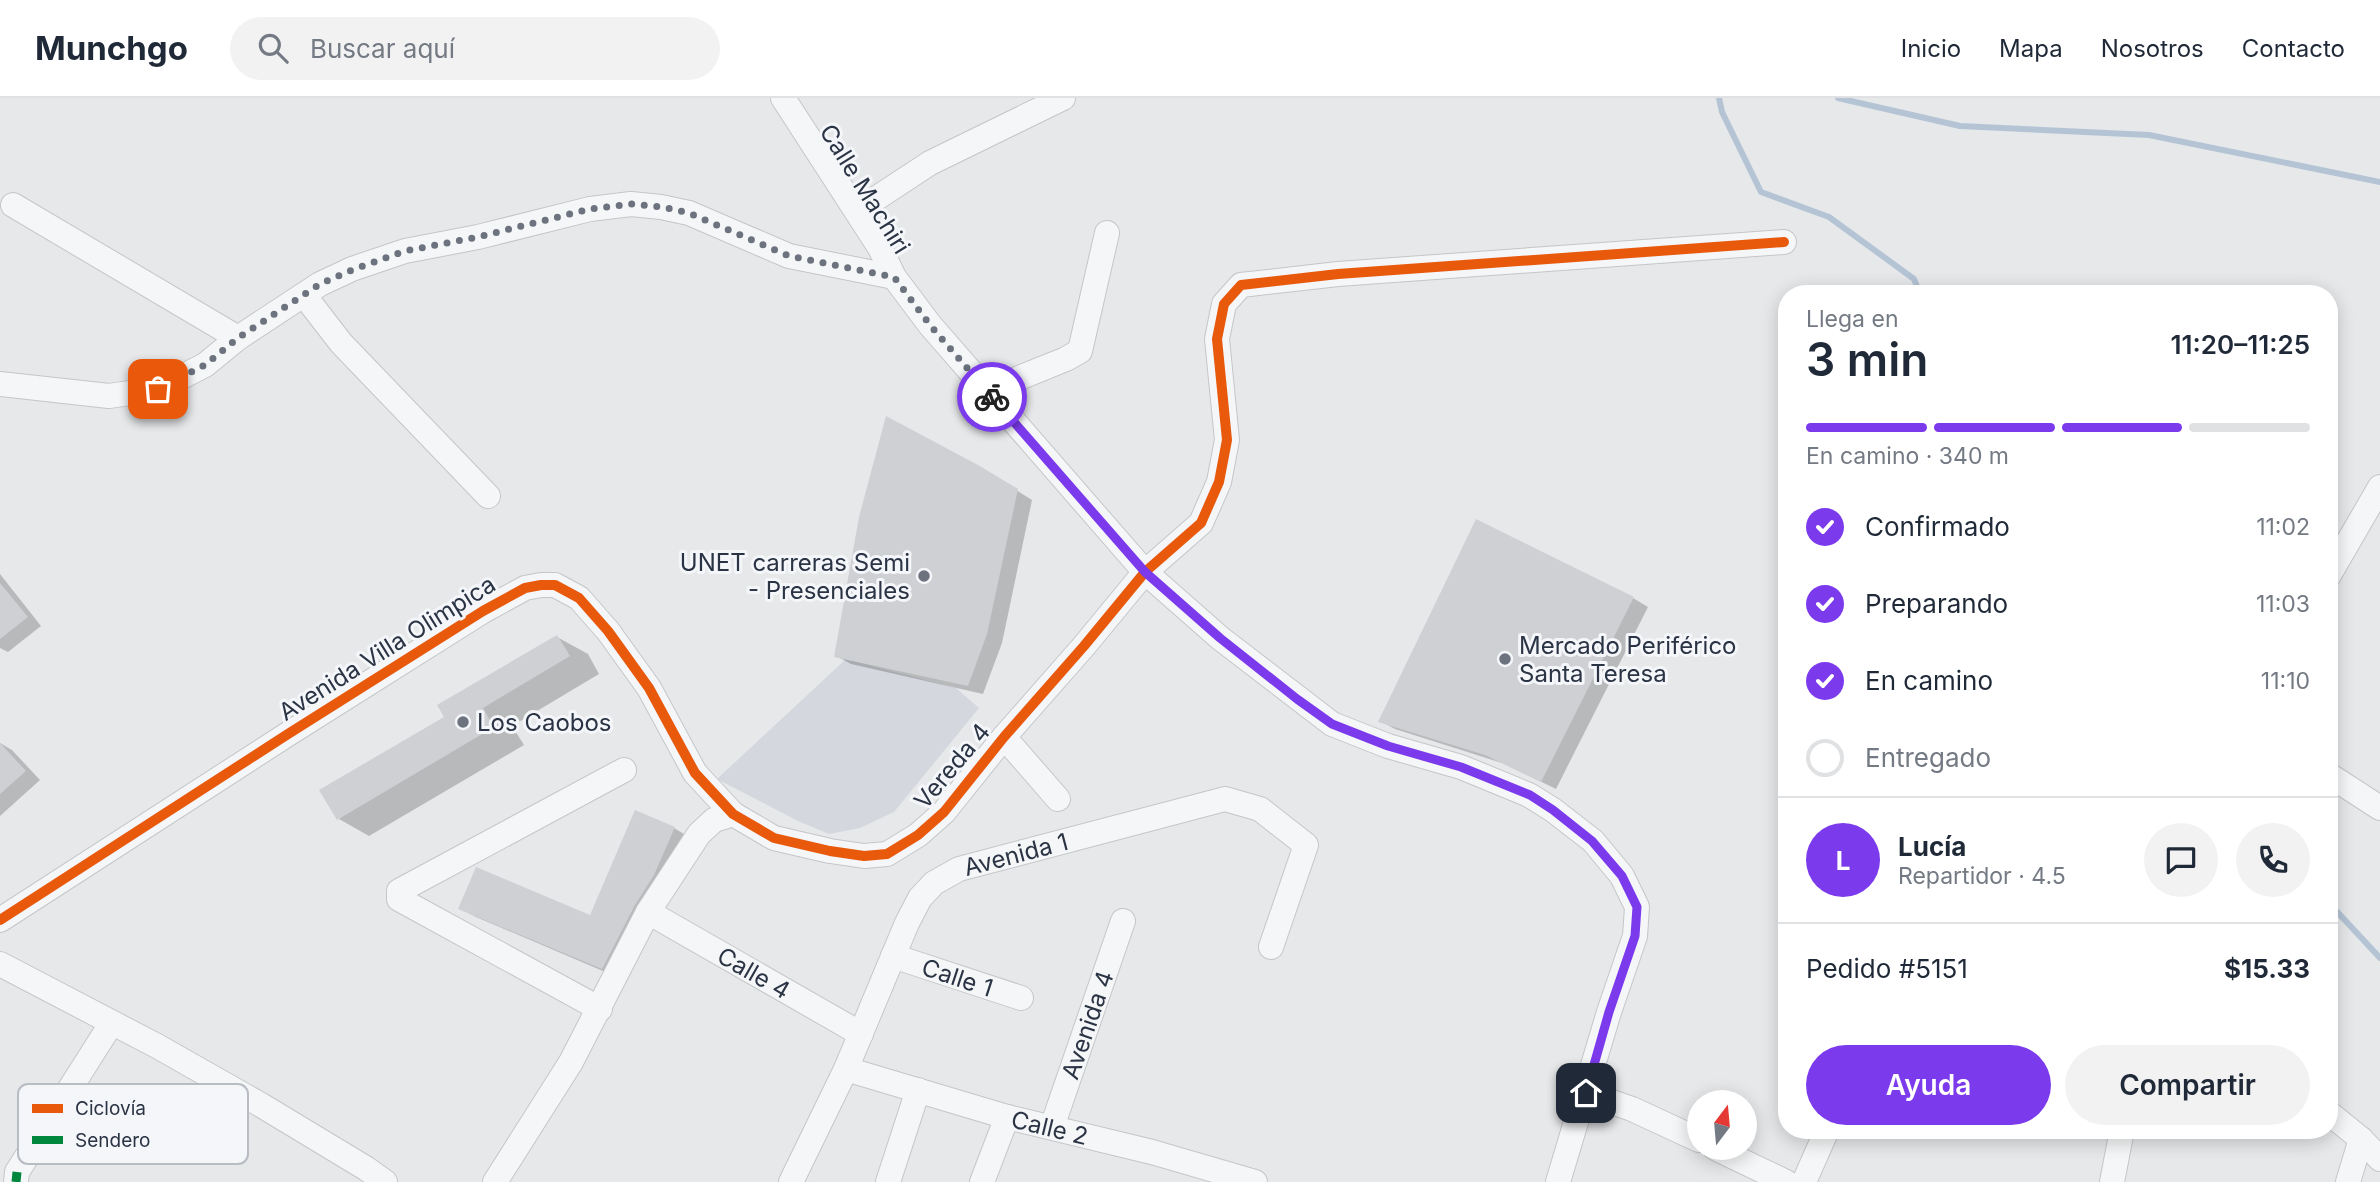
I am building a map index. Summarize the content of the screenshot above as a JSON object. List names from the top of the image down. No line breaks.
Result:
{"streets":{"street":["Calle Machiri","Avenida Villa Olimpica","Vereda 4","Avenida 1","Calle 4","Calle 1","Avenida 4","Calle 2"]},"crossings":[["Calle Machiri","Vereda 4"],["Avenida Villa Olimpica","Vereda 4"],["Avenida 1","Calle 4"],["Avenida 1","Calle 1"],["Avenida 1","Calle 2"],["Avenida 4","Calle 2"]],"places":["UNET carreras Semi - Presenciales","Mercado Periférico Santa Teresa","Los Caobos"],"legend":["Ciclovía","Sendero"],"north":"top","page":{"header":"Munchgo","search":"Buscar aquí","nav":["Inicio","Mapa","Nosotros","Contacto"],"heading":["3 min","Llega en","11:20–11:25"],"panel":["Lucía","Repartidor · 4.5","Pedido #5151","$15.33"],"bar":"En camino · 340 m","list":[["Confirmado","11:02"],["Preparando","11:03"],["En camino","11:10"],"Entregado"],"round":"L","buttons":["Ayuda","Compartir"]}}
